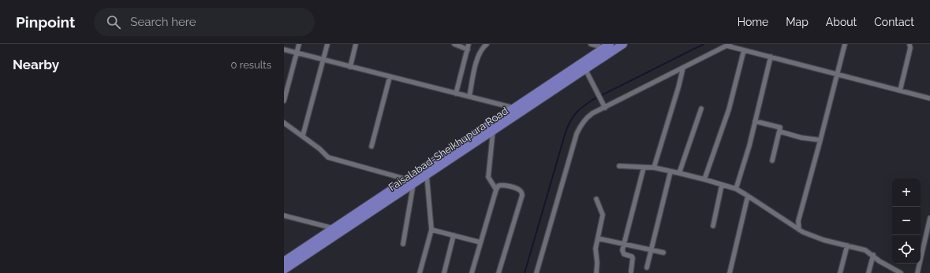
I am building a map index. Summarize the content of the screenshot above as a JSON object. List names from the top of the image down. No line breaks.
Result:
{"streets":{"highway":["Faisalabad-Sheikhupura Road"]},"page":{"header":"Pinpoint","search":"Search here","nav":["Home","Map","About","Contact"],"heading":["Nearby","0 results"],"map_buttons":["+","−"]}}
